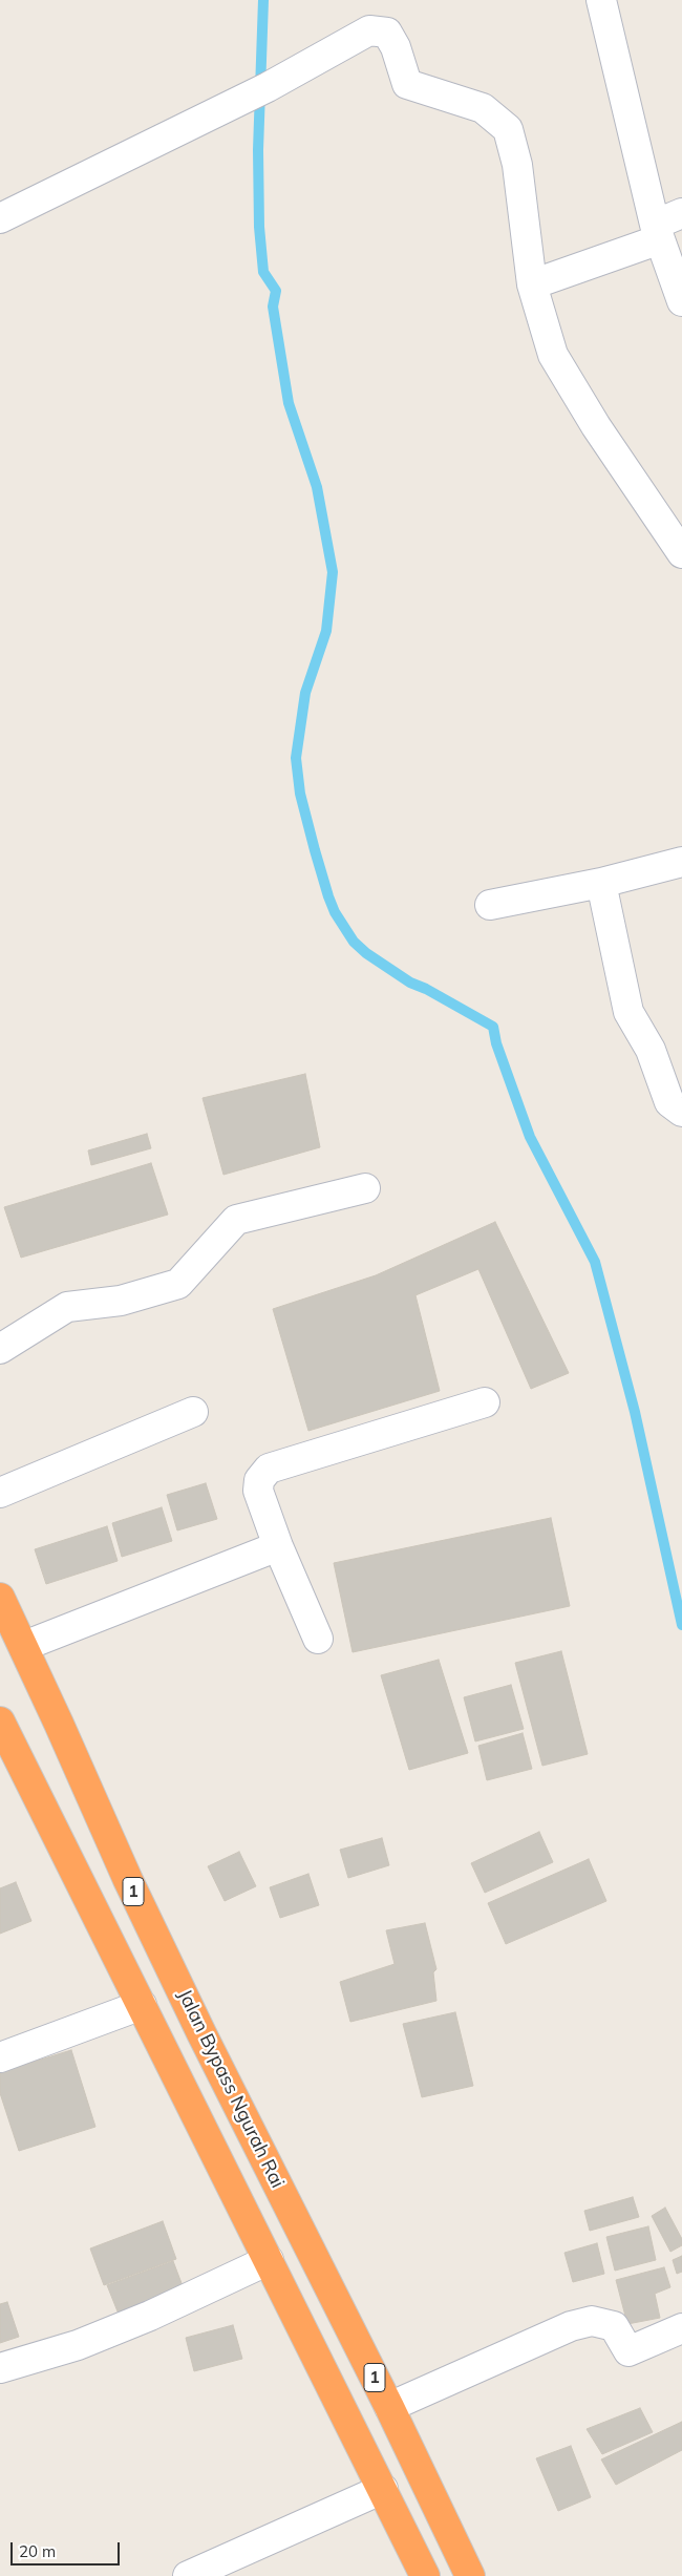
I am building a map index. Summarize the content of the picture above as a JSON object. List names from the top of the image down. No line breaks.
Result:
{"streets":{"highway":["1","Jalan Bypass Ngurah Rai"]},"scale_bar":"20 m"}
